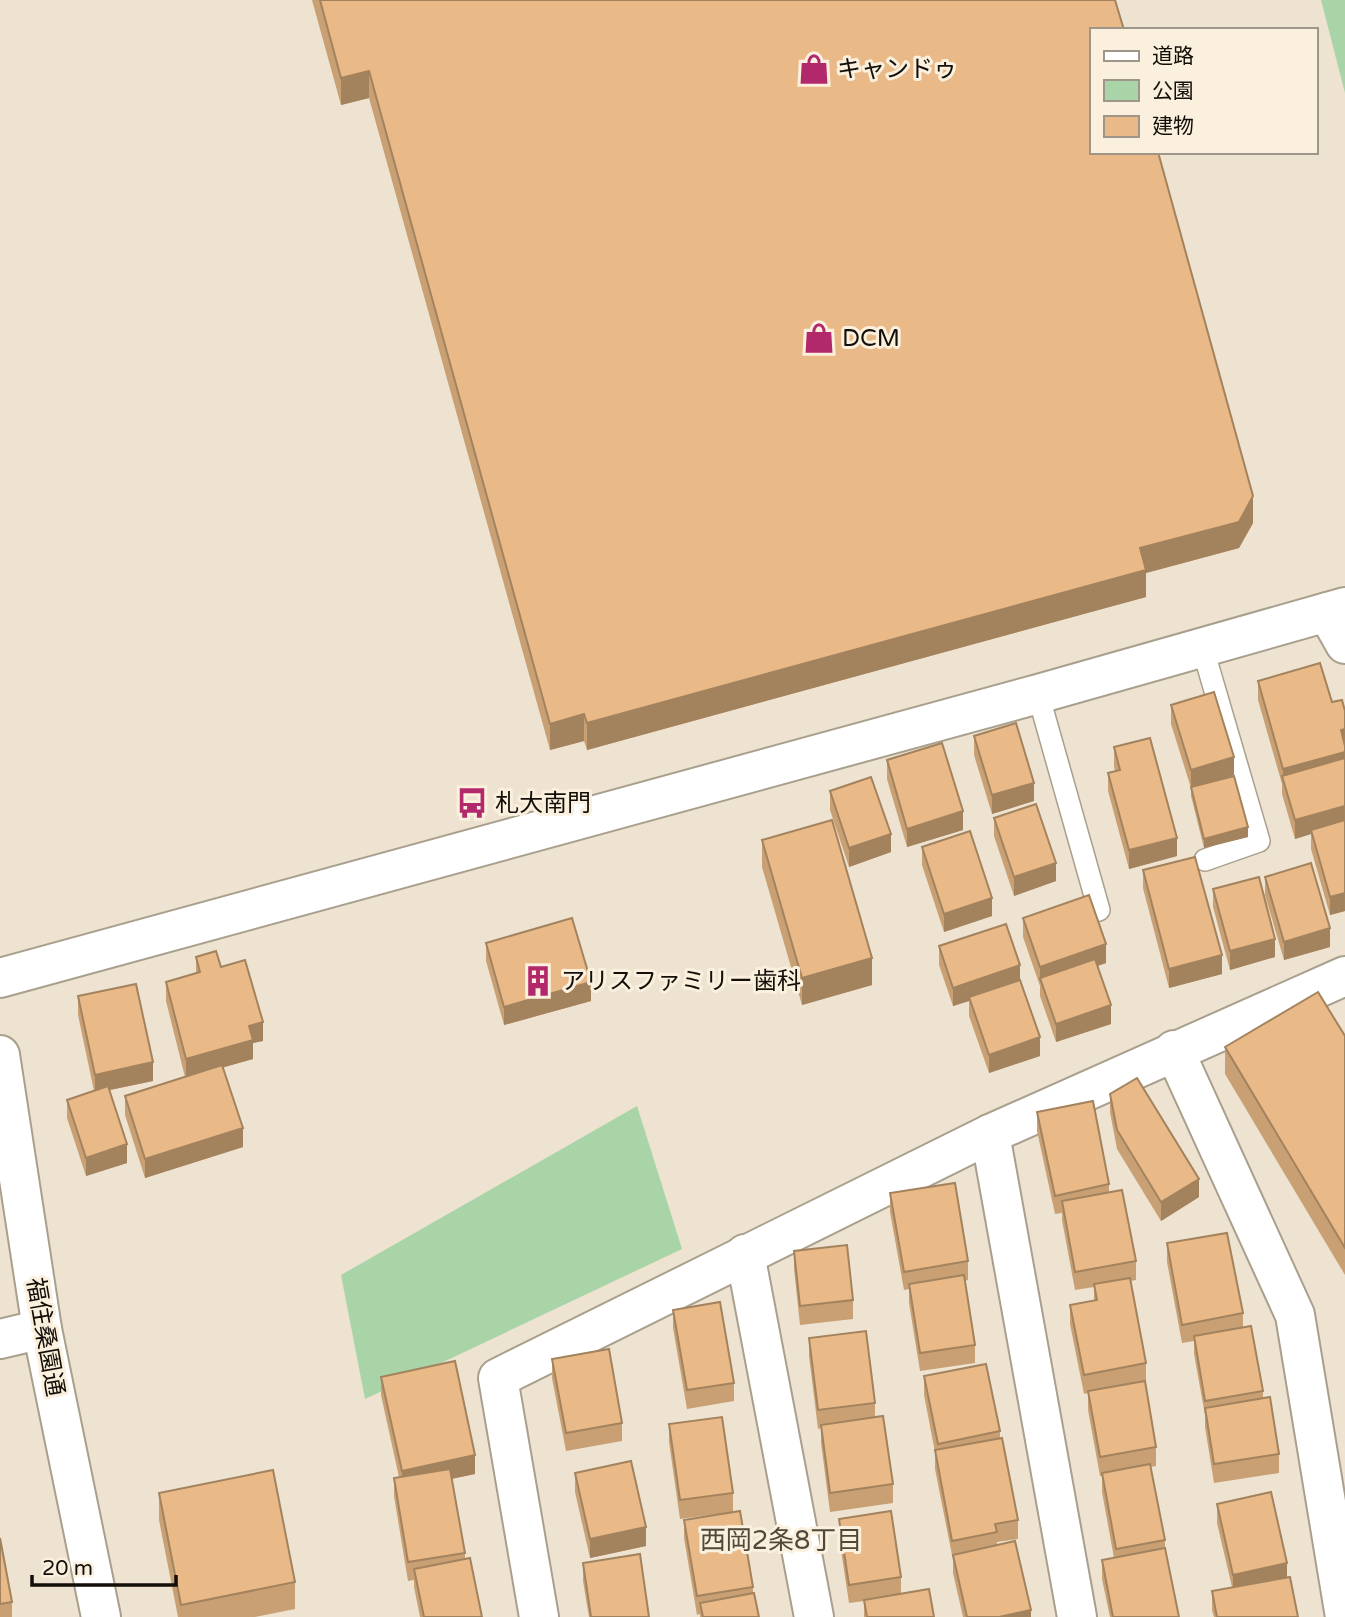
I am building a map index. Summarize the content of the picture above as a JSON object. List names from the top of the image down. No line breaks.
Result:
{"streets":{"street":["福住桑園通"]},"districts":["西岡2条8丁目"],"places":{"shop":["キャンドゥ","DCM"],"bus stop":["札大南門"],"building":["アリスファミリー歯科"]},"legend":["道路","公園","建物"],"scale_bar":"20 m"}
